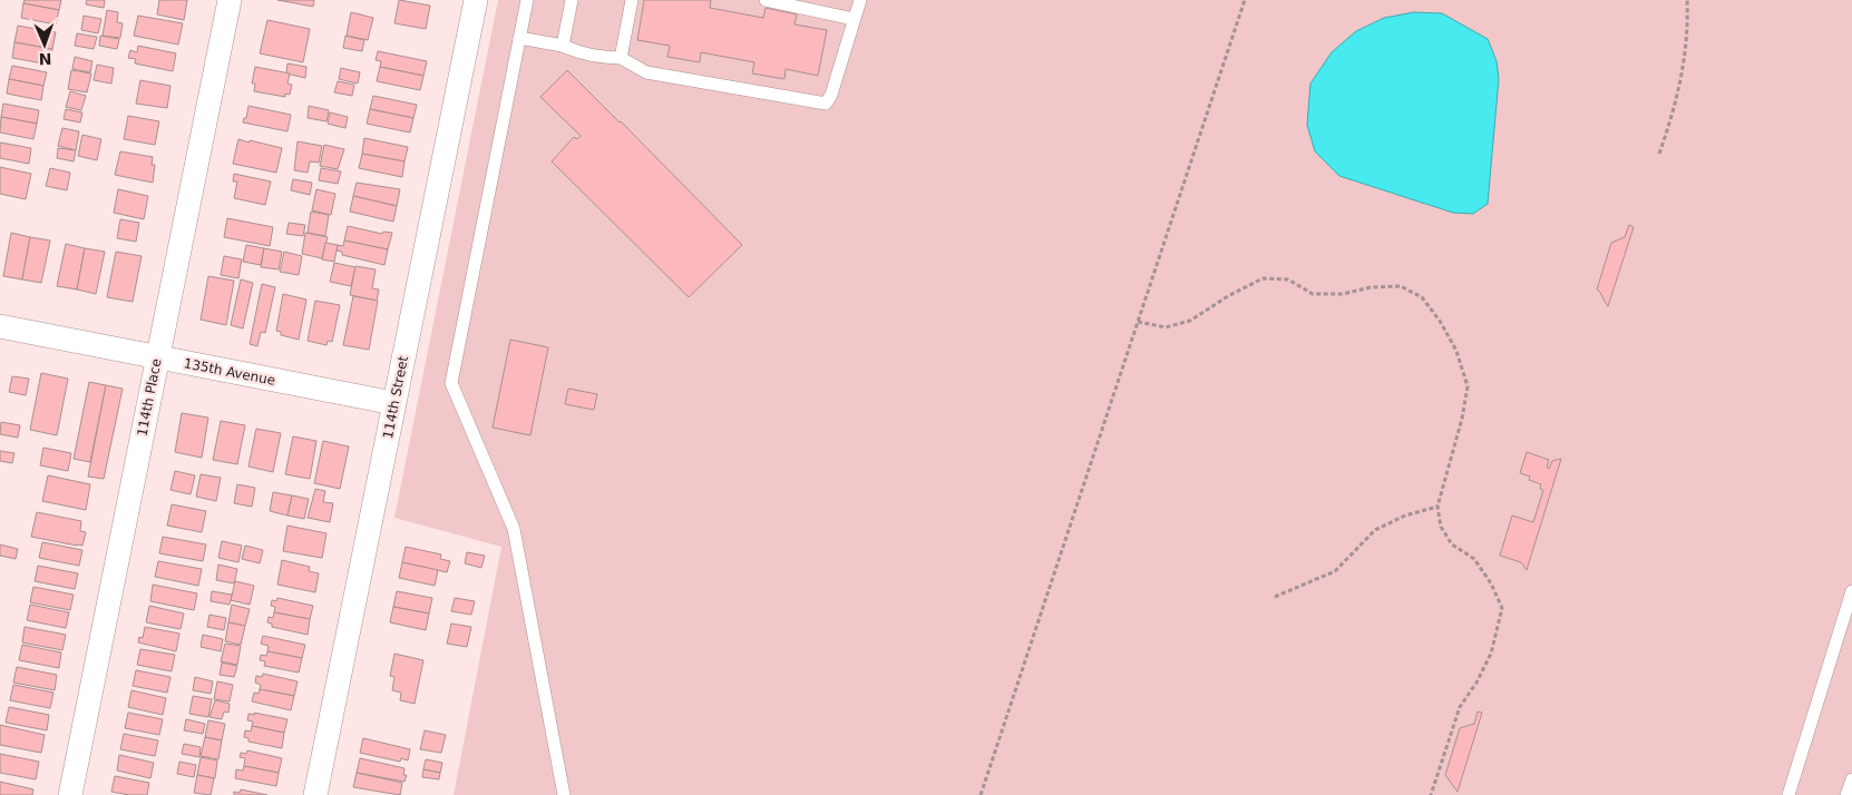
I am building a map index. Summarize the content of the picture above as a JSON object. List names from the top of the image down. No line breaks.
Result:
{"streets":{"street":["135th Avenue","114th Place","114th Street"]},"crossings":[["135th Avenue","114th Place"],["135th Avenue","114th Street"]],"north":"bottom"}
